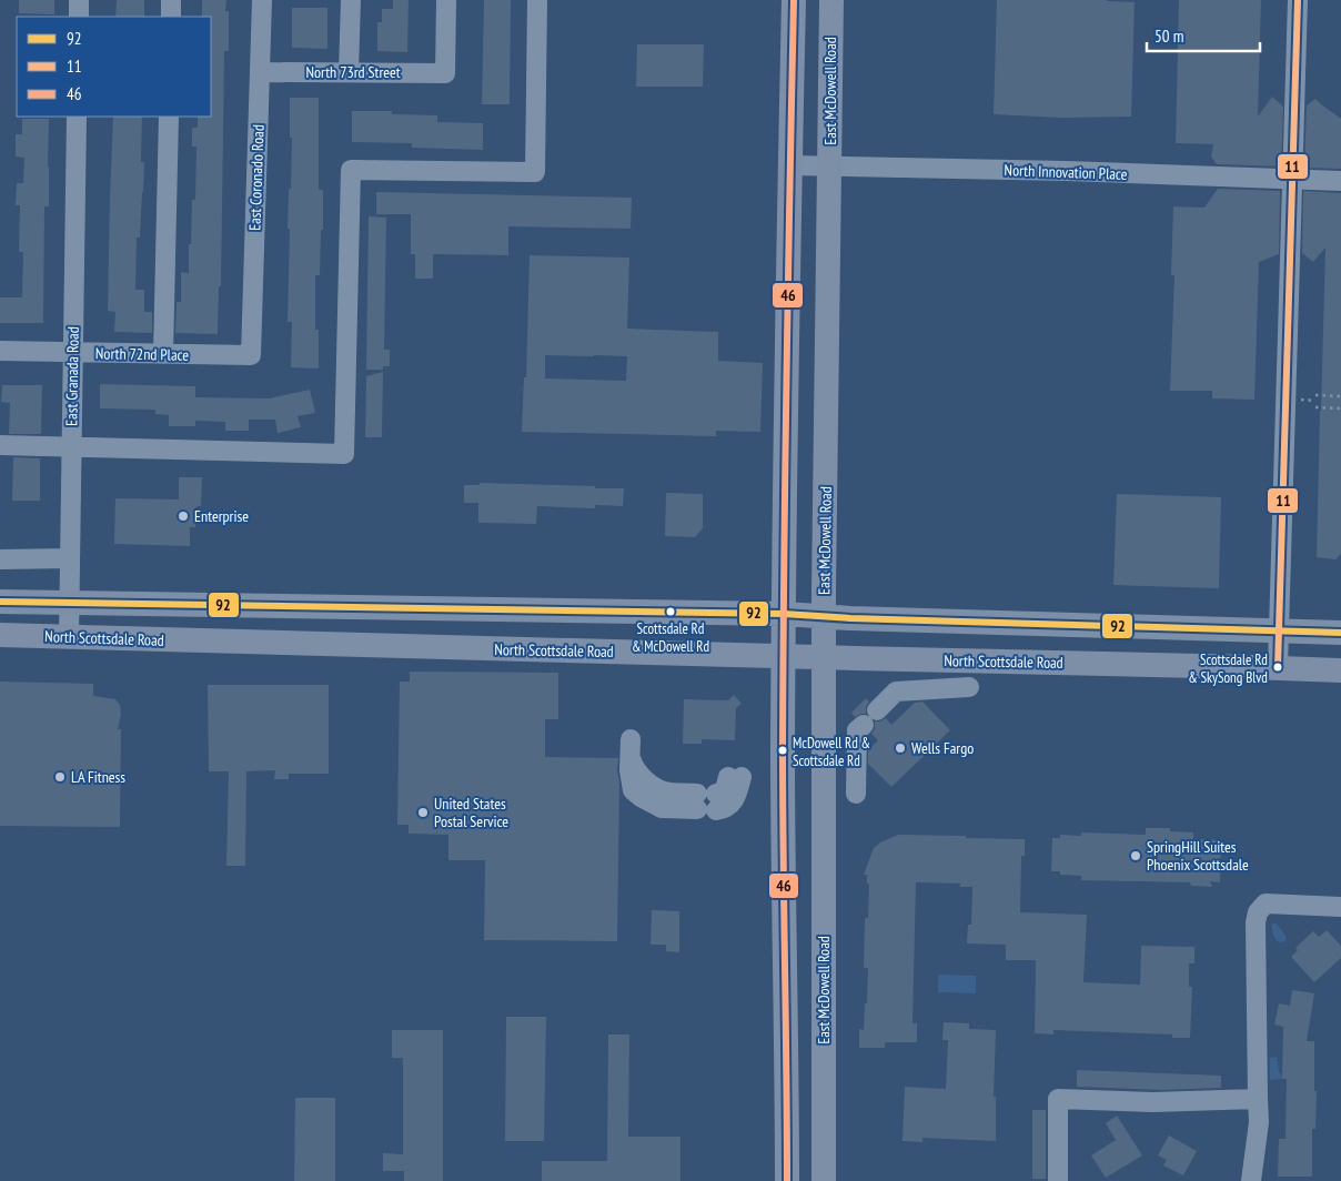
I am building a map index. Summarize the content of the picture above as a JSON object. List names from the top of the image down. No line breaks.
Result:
{"streets":{"main road":["East McDowell Road","North Scottsdale Road"],"street":["North 73rd Street","North Innovation Place","East Coronado Road","North 72nd Place","East Granada Road"]},"crossings":[["North 73rd Street","East Coronado Road"],["East McDowell Road","North Innovation Place"],["East McDowell Road","North Scottsdale Road"],["East Coronado Road","North 72nd Place"],["North 72nd Place","East Granada Road"],["East Granada Road","North Scottsdale Road"]],"places":["Enterprise","Scottsdale Rd & McDowell Rd","Scottsdale Rd & SkySong Blvd","Wells Fargo","McDowell Rd & Scottsdale Rd","LA Fitness","United States Postal Service","SpringHill Suites Phoenix Scottsdale"],"lines":["transit line 11","transit line 46","transit line 92"],"legend":["92","11","46"],"scale_bar":"50 m"}
